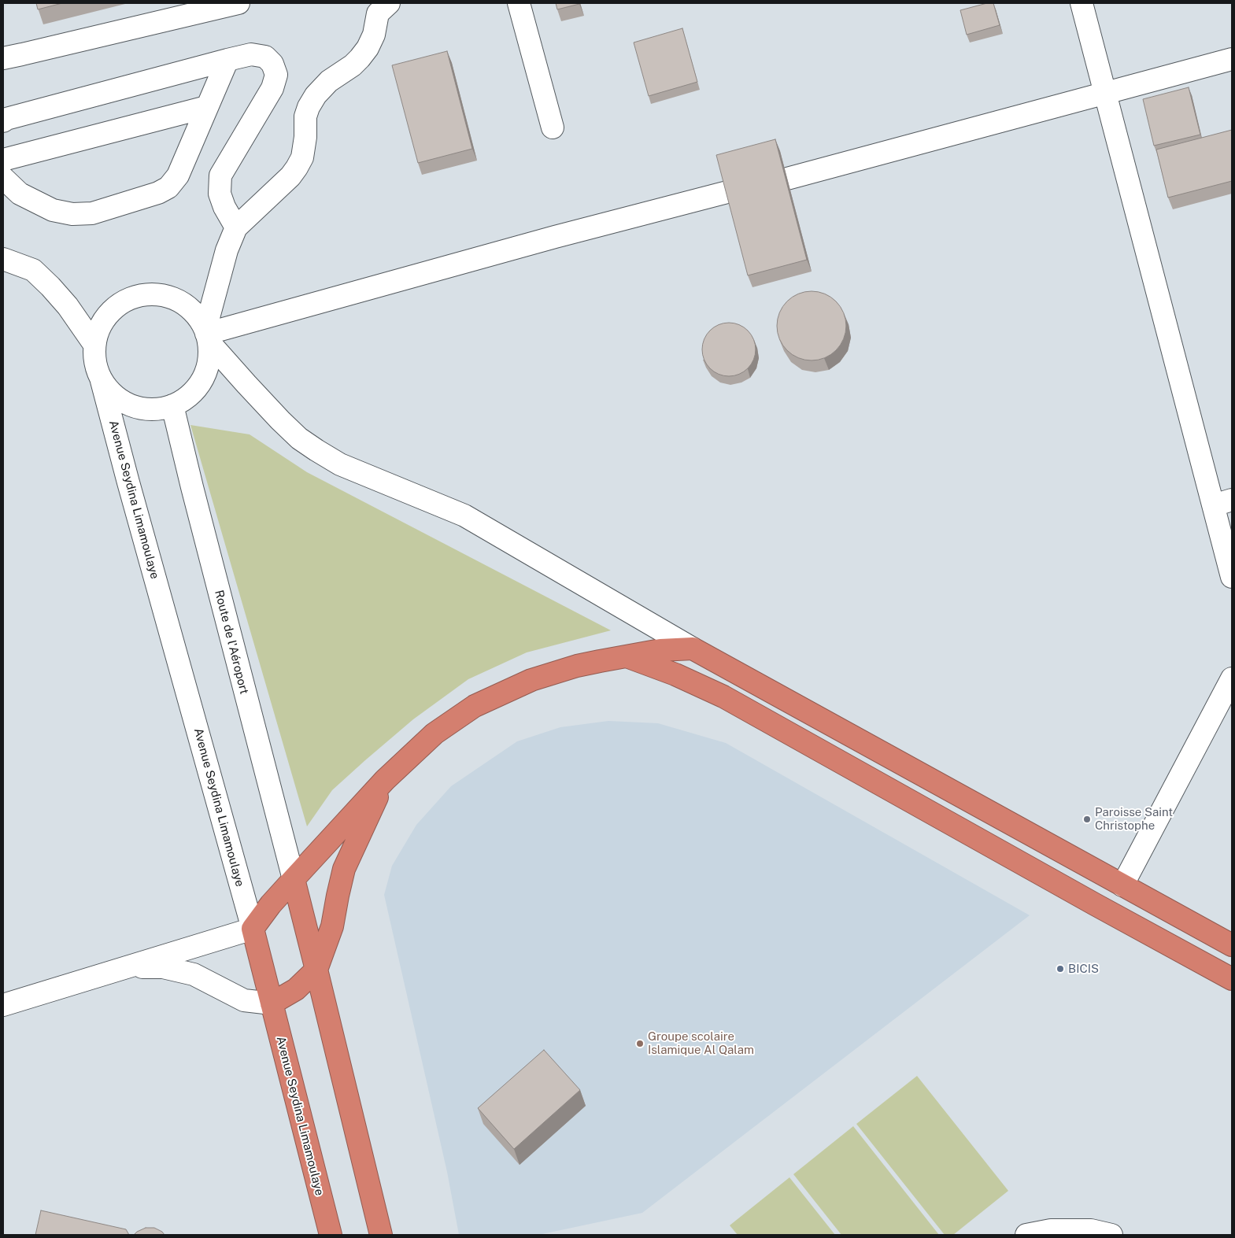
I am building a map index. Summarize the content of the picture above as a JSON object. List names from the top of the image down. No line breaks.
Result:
{"streets":{"highway":["Avenue Seydina Limamoulaye"],"street":["Route de l'Aéroport"]},"crossings":[["Avenue Seydina Limamoulaye","Route de l'Aéroport"]],"places":["Paroisse Saint Christophe","BICIS","Groupe scolaire Islamique Al Qalam"]}
